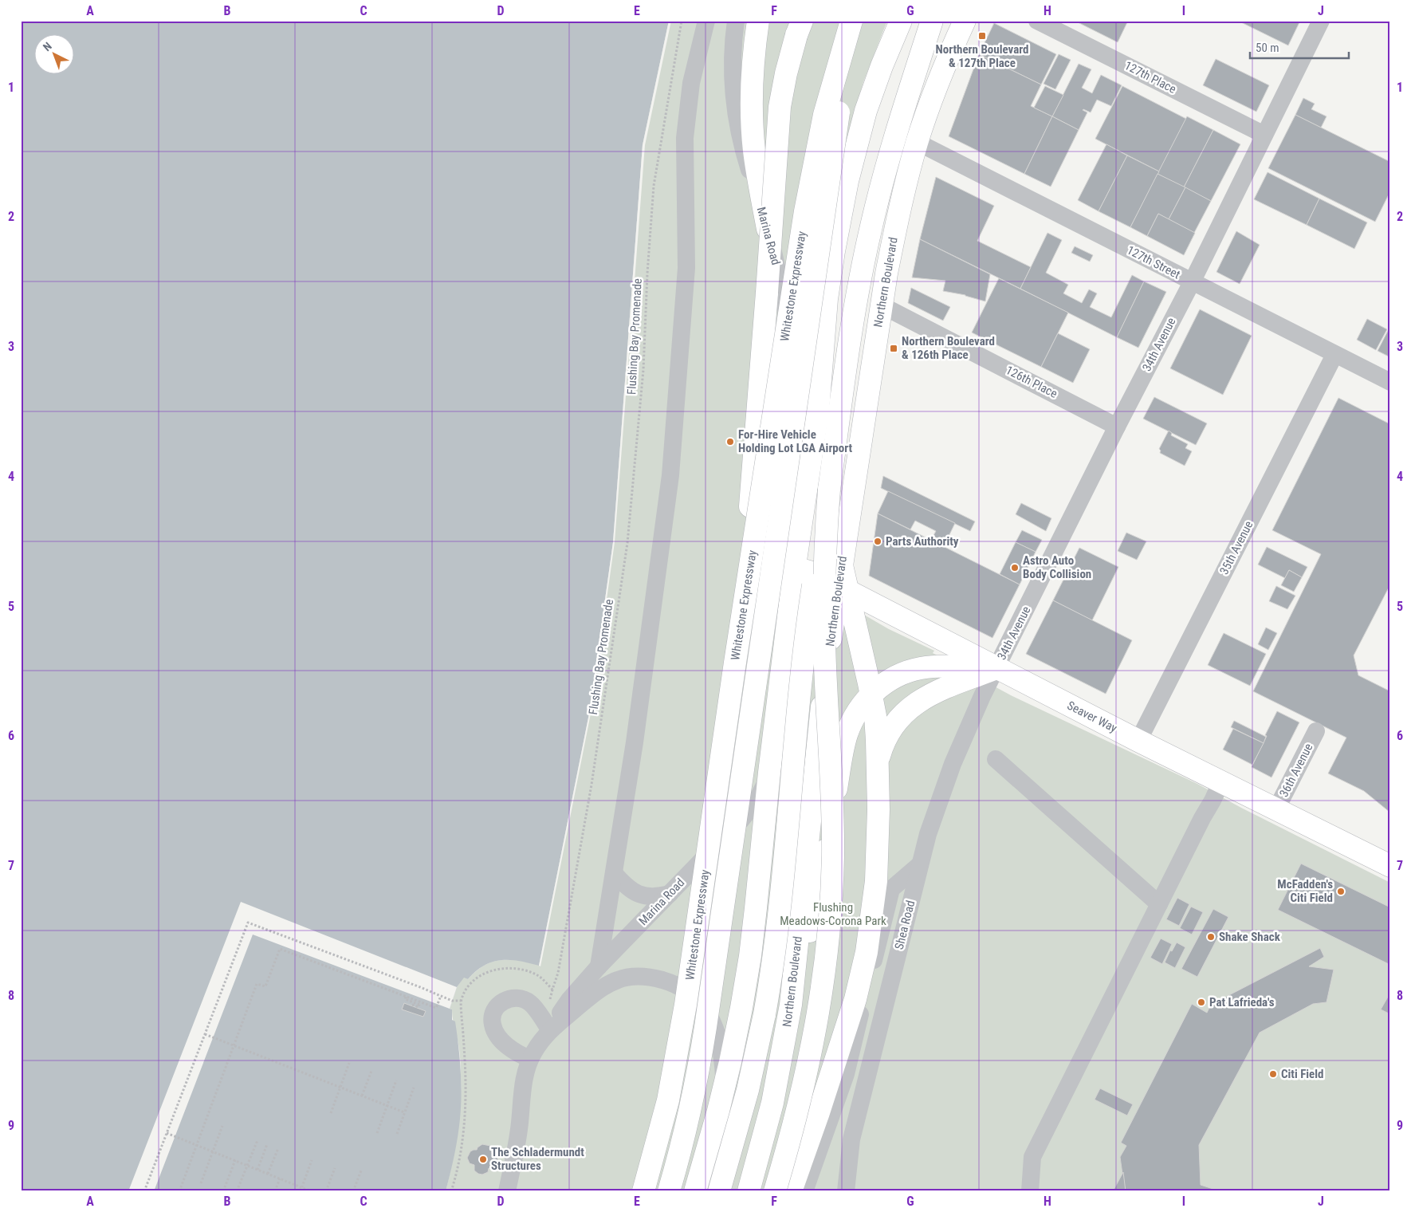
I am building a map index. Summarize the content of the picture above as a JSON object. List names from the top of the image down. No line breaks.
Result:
{"streets":{"main road":["Northern Boulevard","Whitestone Expressway","Seaver Way"],"street":["127th Place","Marina Road","127th Street","34th Avenue","126th Place","35th Avenue","36th Avenue","Shea Road"],"path":["Flushing Bay Promenade"]},"crossings":[["127th Place","34th Avenue"],["127th Street","Northern Boulevard"],["127th Street","34th Avenue"],["127th Street","35th Avenue"],["Northern Boulevard","126th Place"],["Northern Boulevard","Seaver Way"],["34th Avenue","126th Place"],["34th Avenue","Seaver Way"],["34th Avenue","Shea Road"],["35th Avenue","Seaver Way"],["Seaver Way","36th Avenue"],["Seaver Way","Shea Road"]],"parks":["Flushing Meadows-Corona Park"],"places":{"transit":["Northern Boulevard & 127th Place","Northern Boulevard & 126th Place"],"other":["For-Hire Vehicle Holding Lot LGA Airport","Parts Authority","Astro Auto Body Collision","McFadden's Citi Field","Shake Shack","Pat Lafrieda's","Citi Field","The Schladermundt Structures"]},"scale_bar":"50 m","north":"top left","grid":{"columns":["A","B","C","D","E","F","G","H","I","J"],"rows":["1","2","3","4","5","6","7","8","9"]}}
